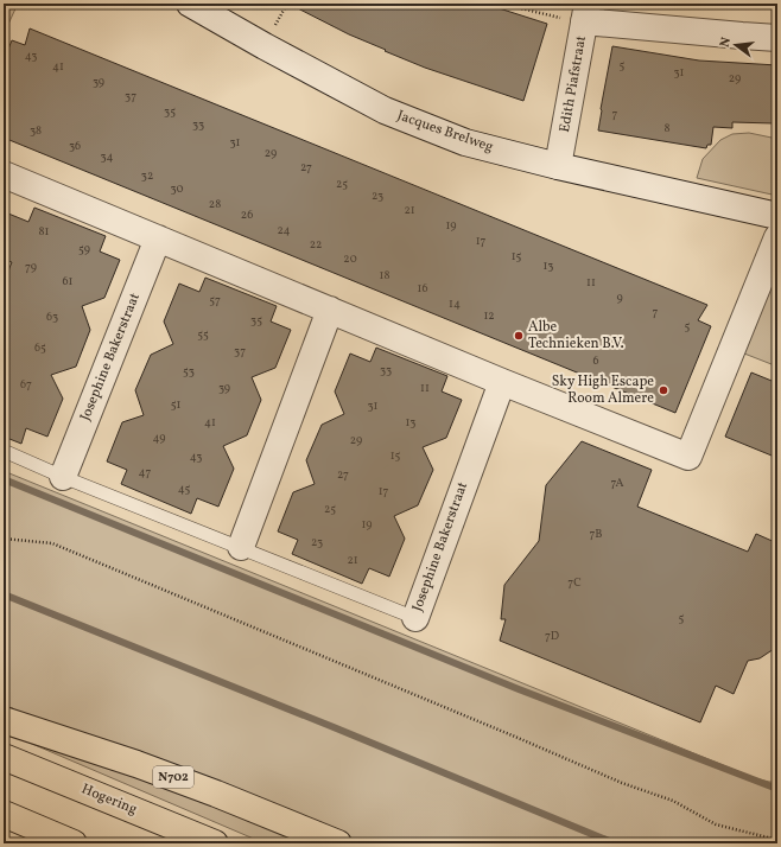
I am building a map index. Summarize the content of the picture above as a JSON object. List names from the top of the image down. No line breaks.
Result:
{"streets":{"highway":["N702","Hogering"],"street":["Edith Piafstraat","Jacques Brelweg","Josephine Bakerstraat"]},"crossings":[["Edith Piafstraat","Jacques Brelweg"]],"places":["Albe Technieken B.V.","Sky High Escape Room Almere"],"house_numbers":["43","5","41","31","29","39","37","35","7","33","8","38","31","36","29","34","27","32","25","30","23","28","21","26","19","24","81","17","22","59","15","20","13","79","18","61","11","16","9","57","14","7","12","63","35","5","55","65","37","6","33","53","67","39","11","51","31","41","13","49","29","15","43","47","27","7A","45","17","25","19","7B","23","21","7C","5","7D"],"north":"left"}
